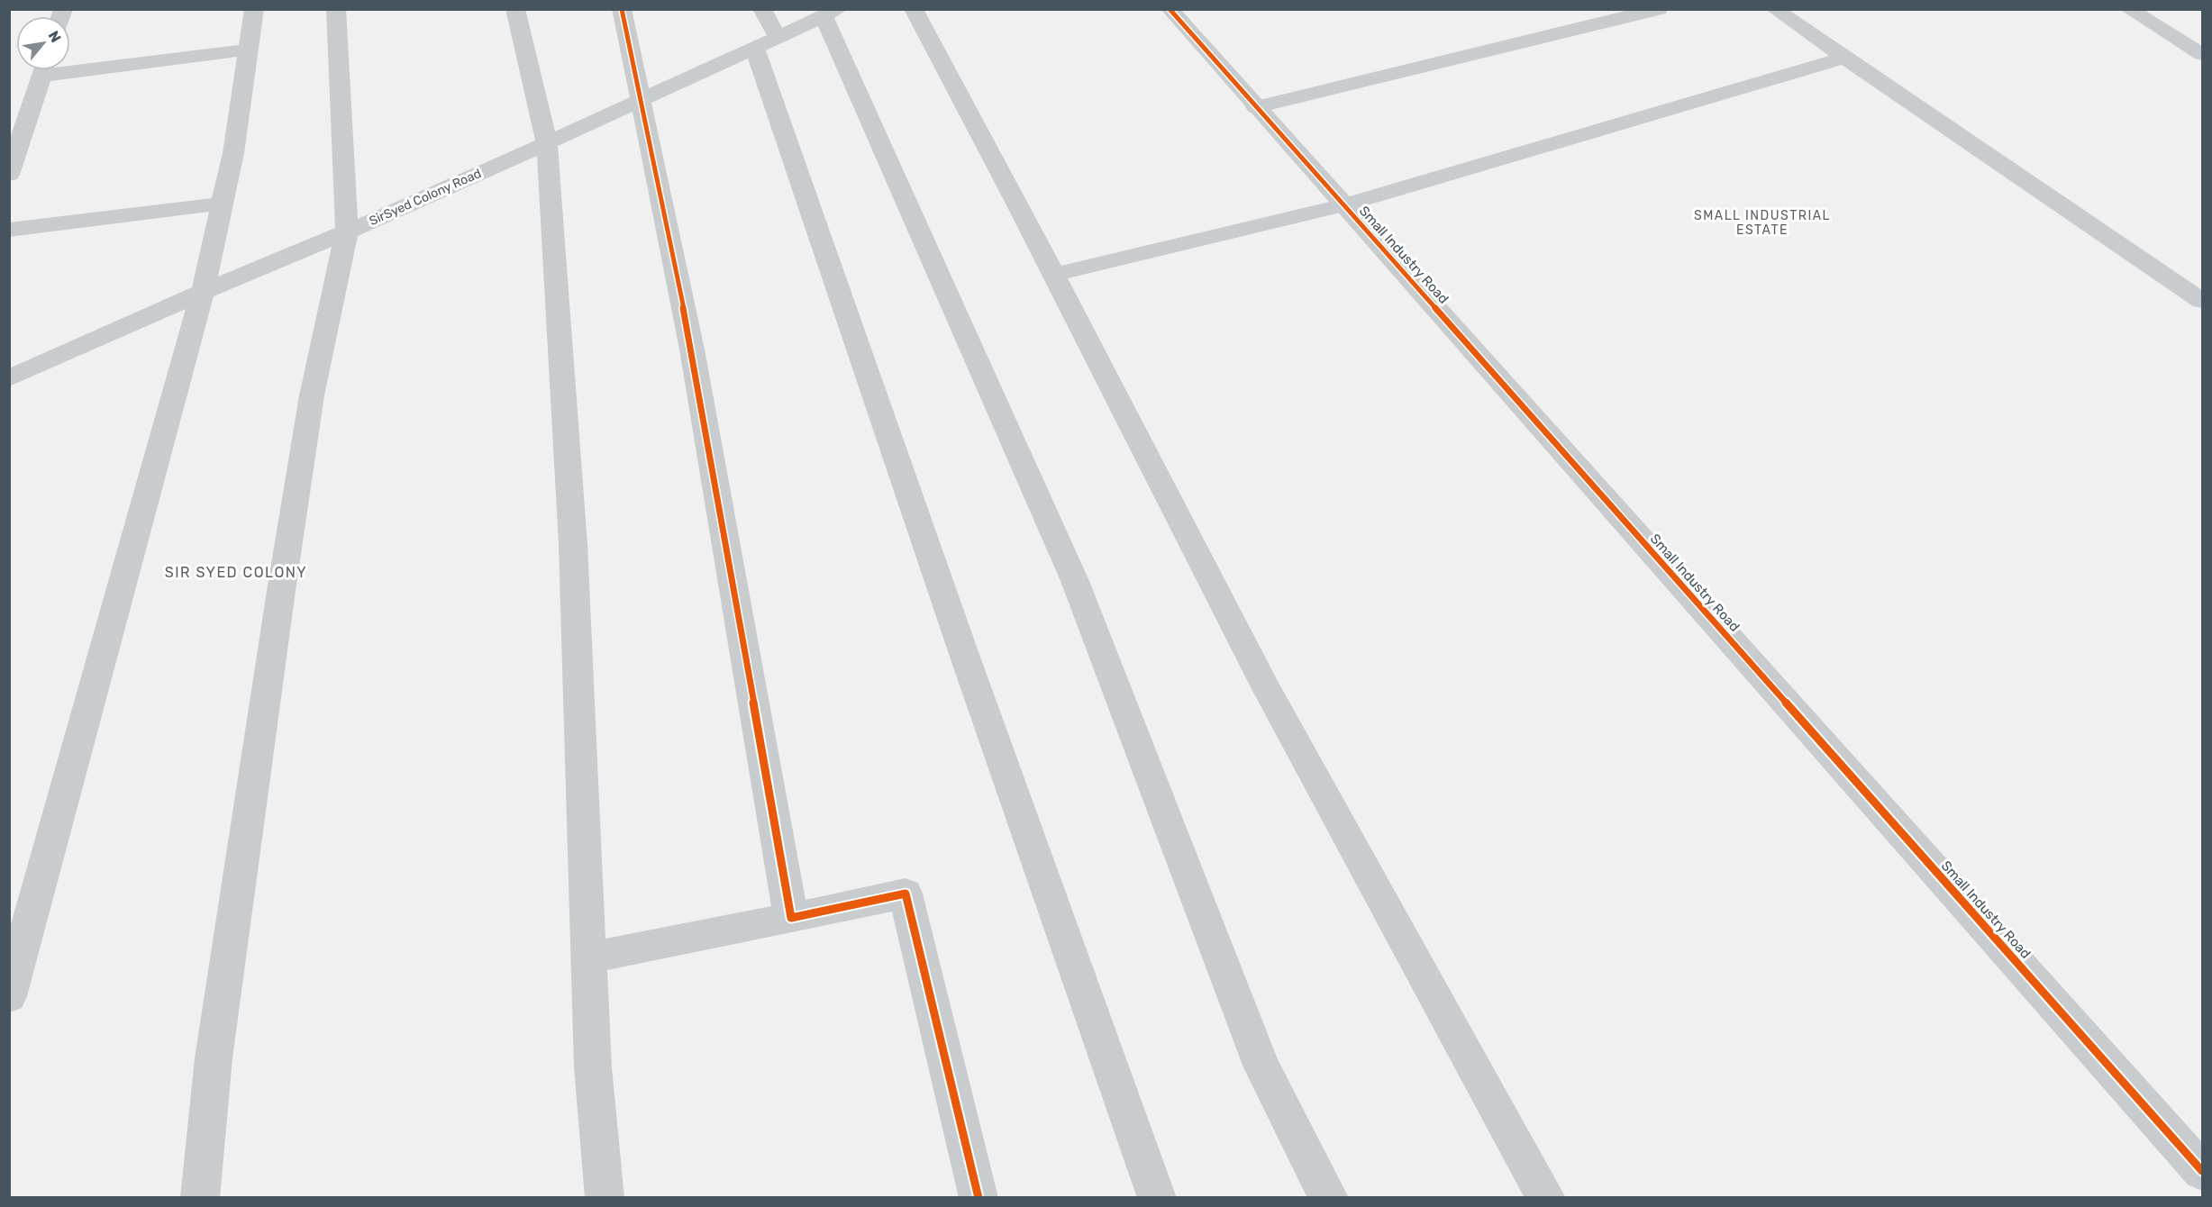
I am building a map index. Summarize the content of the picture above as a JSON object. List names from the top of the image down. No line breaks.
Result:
{"streets":{"street":["SirSyed Colony Road","Small Industry Road"]},"districts":["SMALL INDUSTRIAL ESTATE","SIR SYED COLONY"],"north":"top right"}
